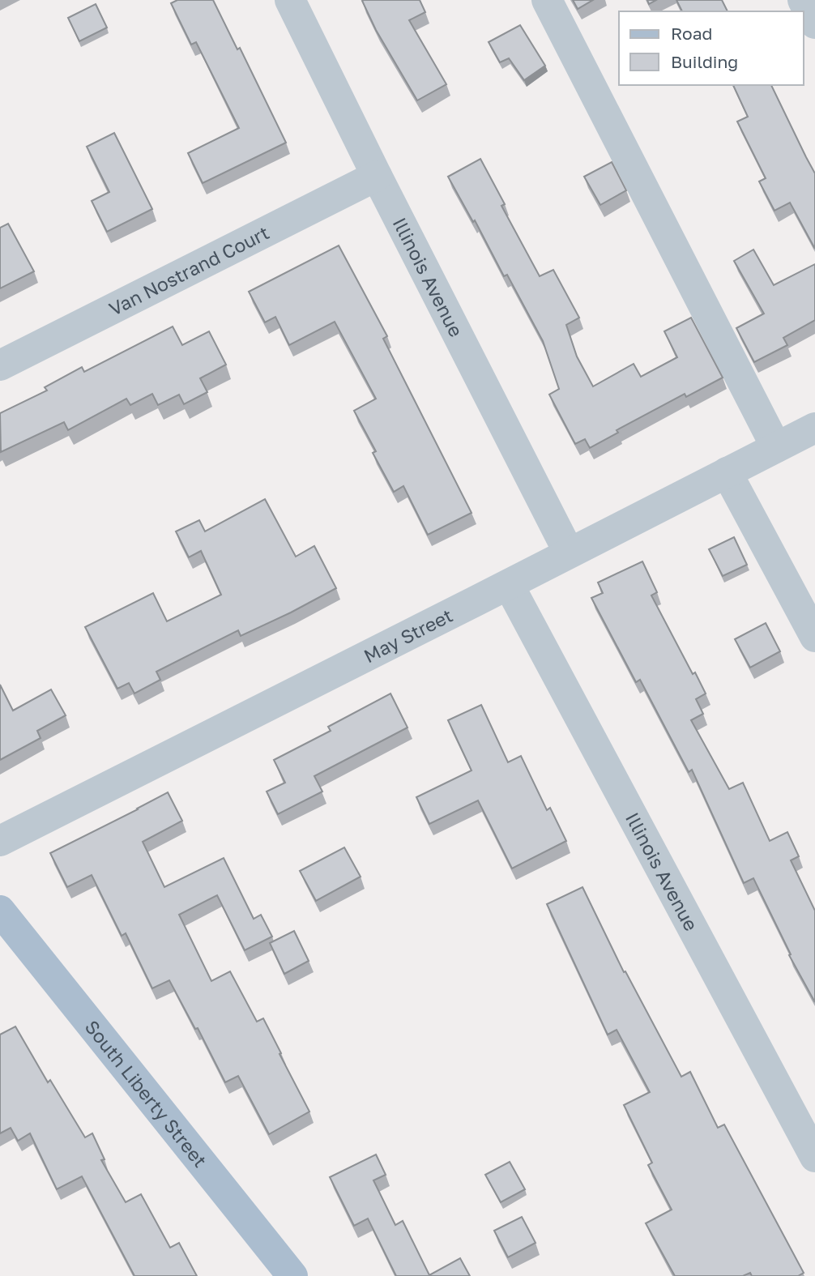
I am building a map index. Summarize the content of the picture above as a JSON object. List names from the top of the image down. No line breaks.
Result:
{"streets":{"main road":["South Liberty Street"],"street":["Van Nostrand Court","Illinois Avenue","May Street"]},"crossings":[["Van Nostrand Court","Illinois Avenue"],["Illinois Avenue","May Street"]],"legend":["Road","Building"]}
